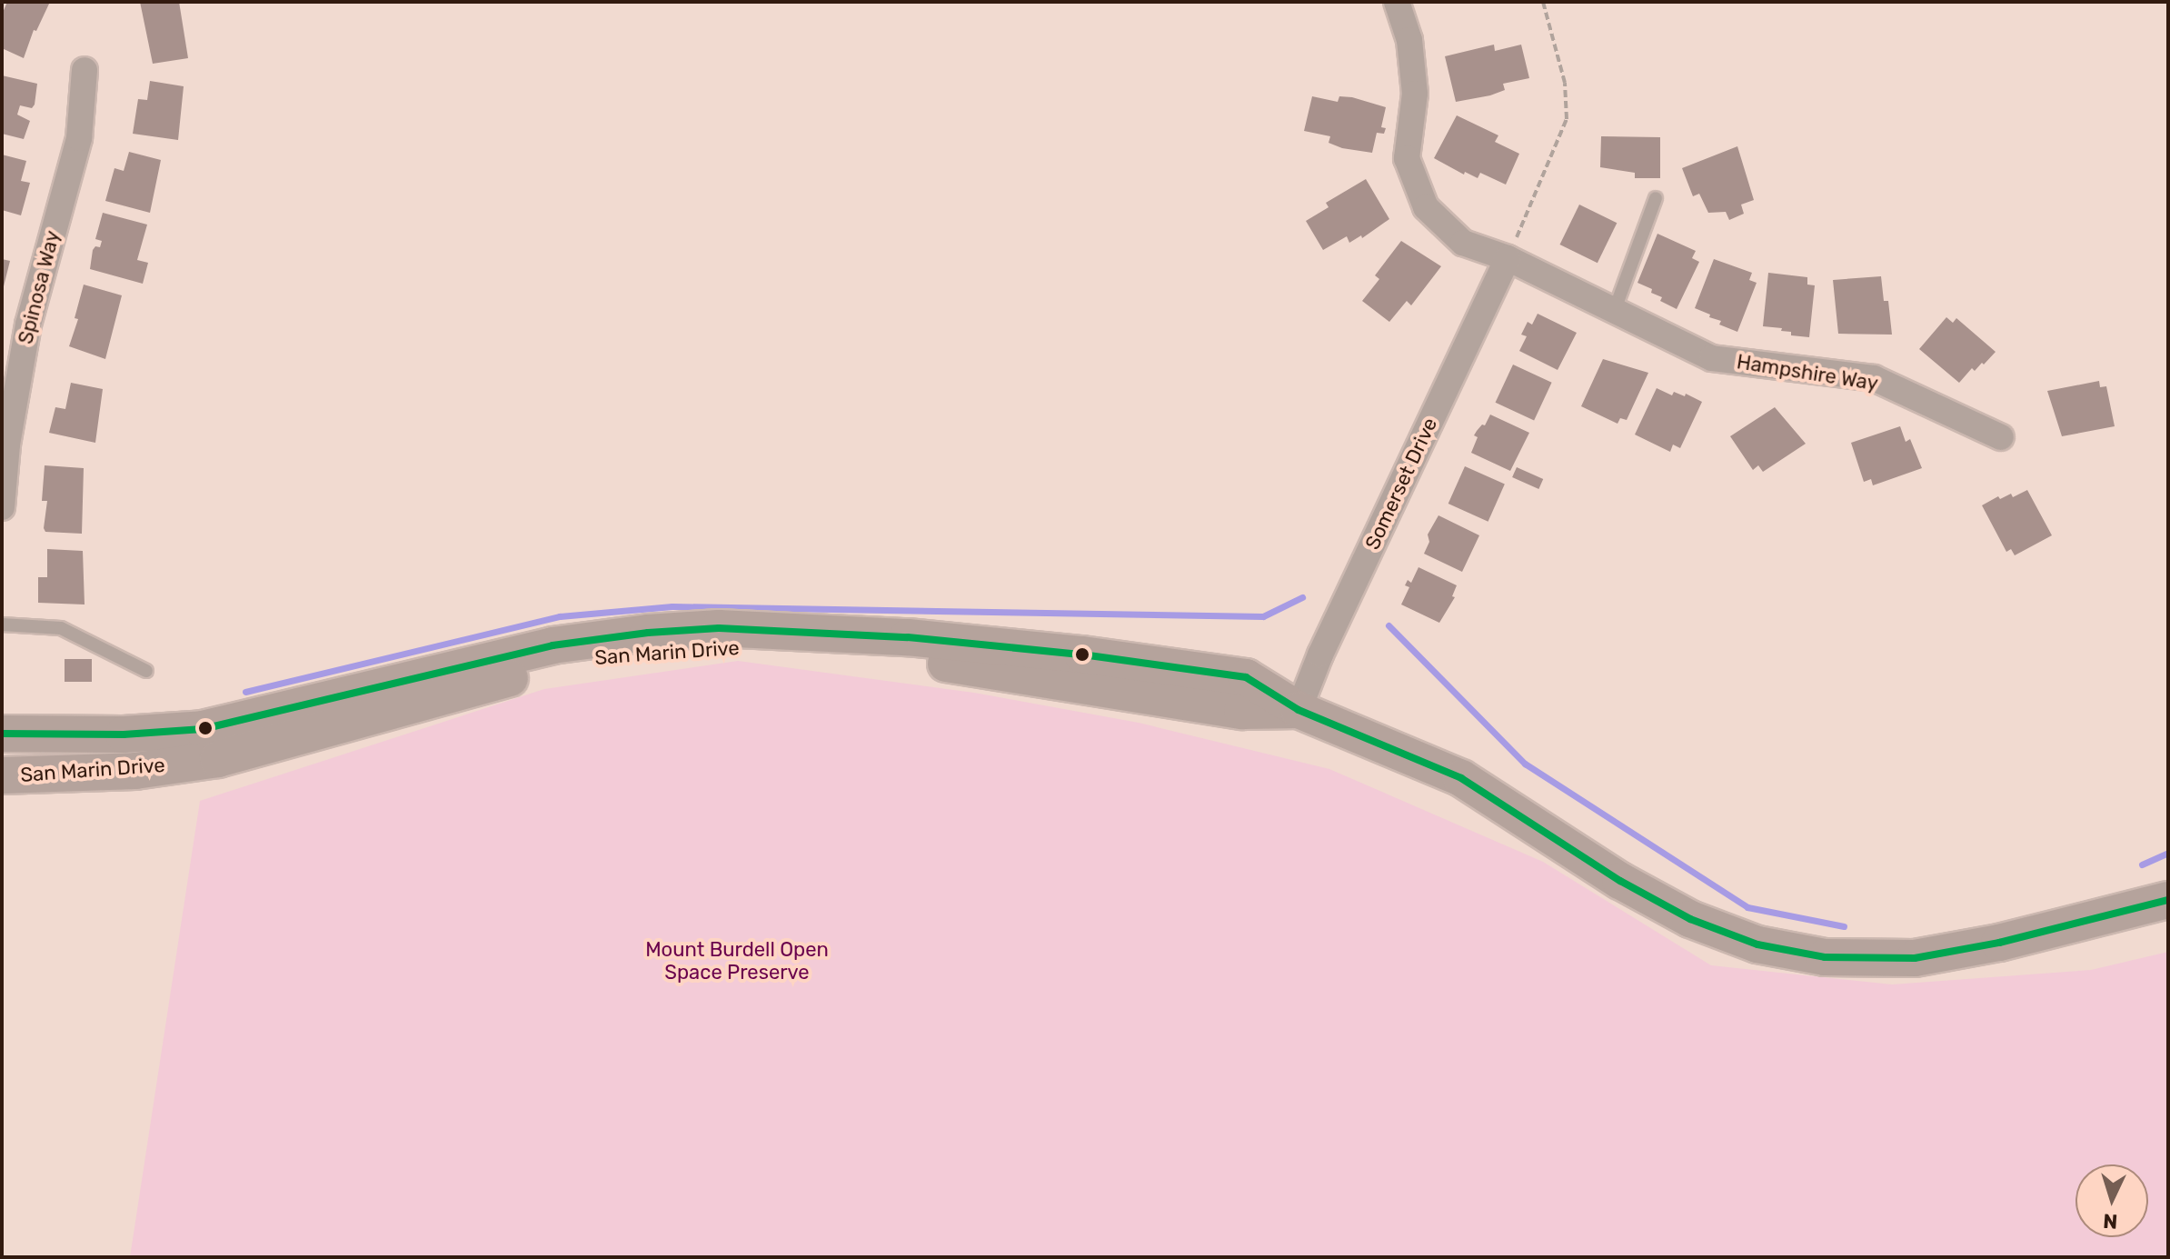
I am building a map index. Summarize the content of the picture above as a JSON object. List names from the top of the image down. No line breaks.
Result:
{"streets":{"main road":["San Marin Drive"],"street":["Spinosa Way","Hampshire Way","Somerset Drive"]},"crossings":[["Hampshire Way","Somerset Drive"],["Somerset Drive","San Marin Drive"]],"parks":["Mount Burdell Open Space Preserve"],"north":"bottom"}
